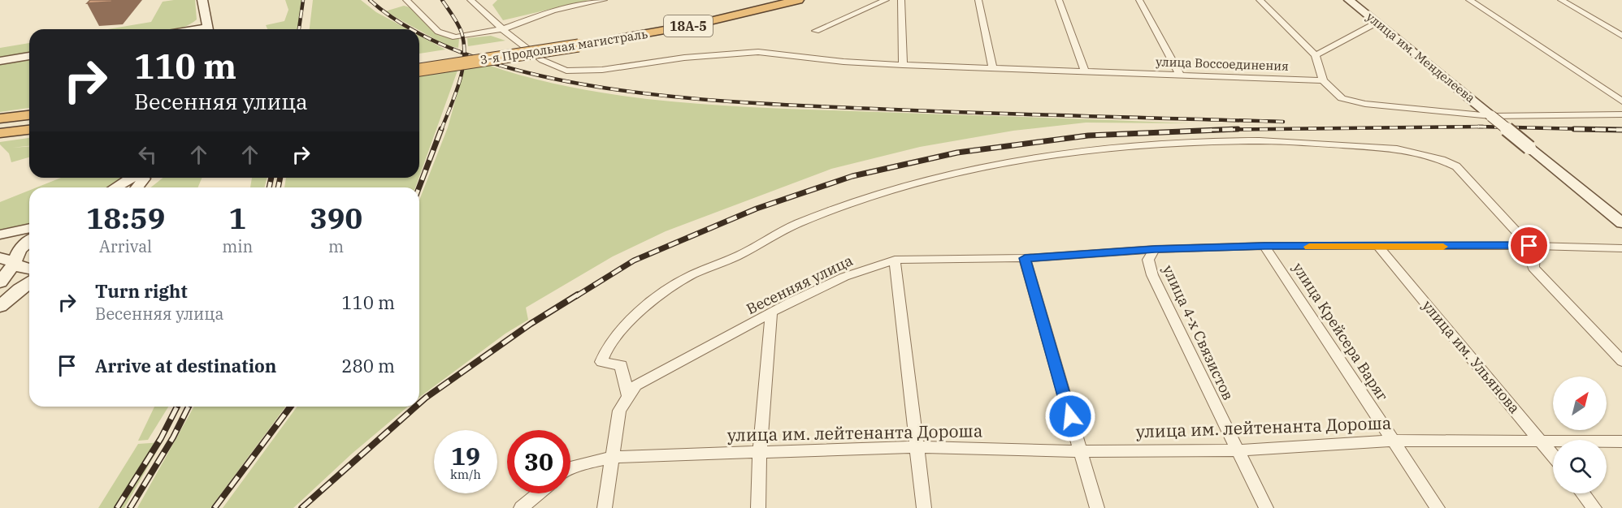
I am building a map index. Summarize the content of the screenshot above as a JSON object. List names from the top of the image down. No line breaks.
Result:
{"streets":{"highway":["18А-5","3-я Продольная магистраль"],"main road":["улица им. Менделеева"],"street":["улица Воссоединения","Весенняя улица","улица Крейсера Варяг","улица 4-х Связистов","улица им. Ульянова","улица им. лейтенанта Дороша"]},"crossings":[["Весенняя улица","улица Крейсера Варяг"],["Весенняя улица","улица 4-х Связистов"],["Весенняя улица","улица им. Ульянова"],["Весенняя улица","улица им. лейтенанта Дороша"],["улица Крейсера Варяг","улица им. лейтенанта Дороша"],["улица 4-х Связистов","улица им. лейтенанта Дороша"],["улица им. Ульянова","улица им. лейтенанта Дороша"]],"north":"top right","page":{"turn":["110 m","Весенняя улица"],"eta":["18:59","Arrival","1","min","390","m"],"list":[{"name":"Turn right","note":"Весенняя улица","value":"110 m"},{"name":"Arrive at destination","value":"280 m"}],"speed":"19 km/h","limit":"30"}}
